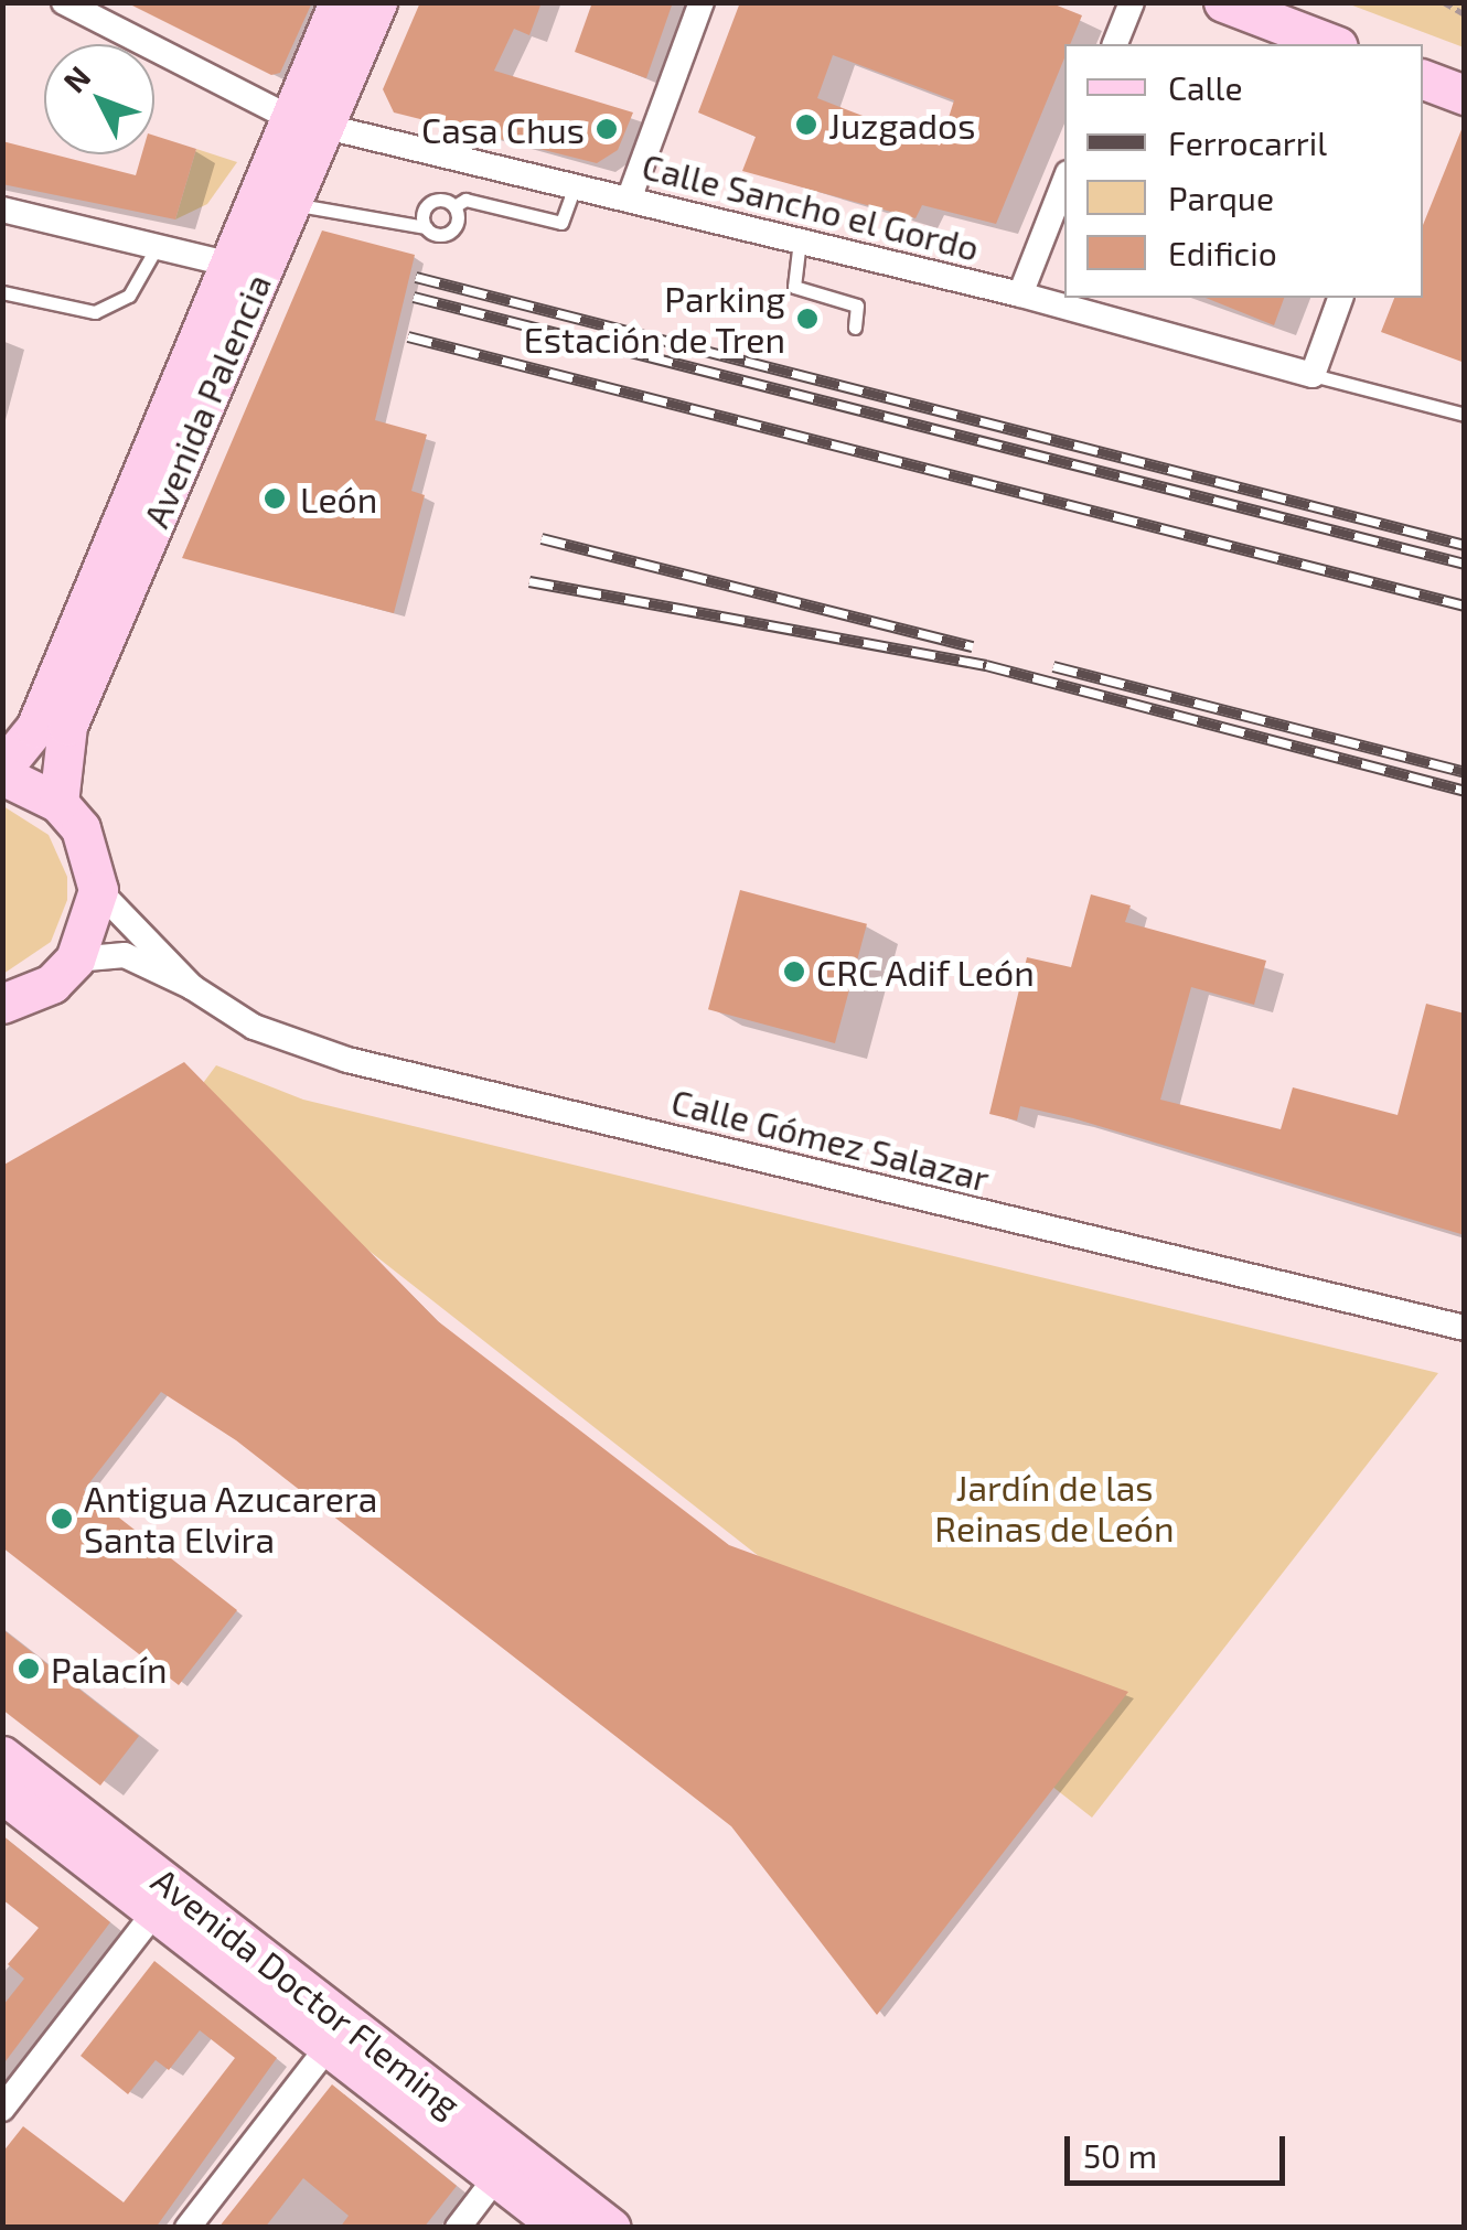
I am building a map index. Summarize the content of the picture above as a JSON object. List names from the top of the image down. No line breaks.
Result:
{"streets":{"main road":["Avenida Palencia","Avenida Doctor Fleming"],"street":["Calle Sancho el Gordo","Calle Gómez Salazar"]},"crossings":[["Calle Sancho el Gordo","Avenida Palencia"]],"parks":["Jardín de las Reinas de León"],"places":["Juzgados","Casa Chus","Parking Estación de Tren","León","CRC Adif León","Antigua Azucarera Santa Elvira","Palacín"],"legend":["Calle","Ferrocarril","Parque","Edificio"],"scale_bar":"50 m","north":"top left"}
